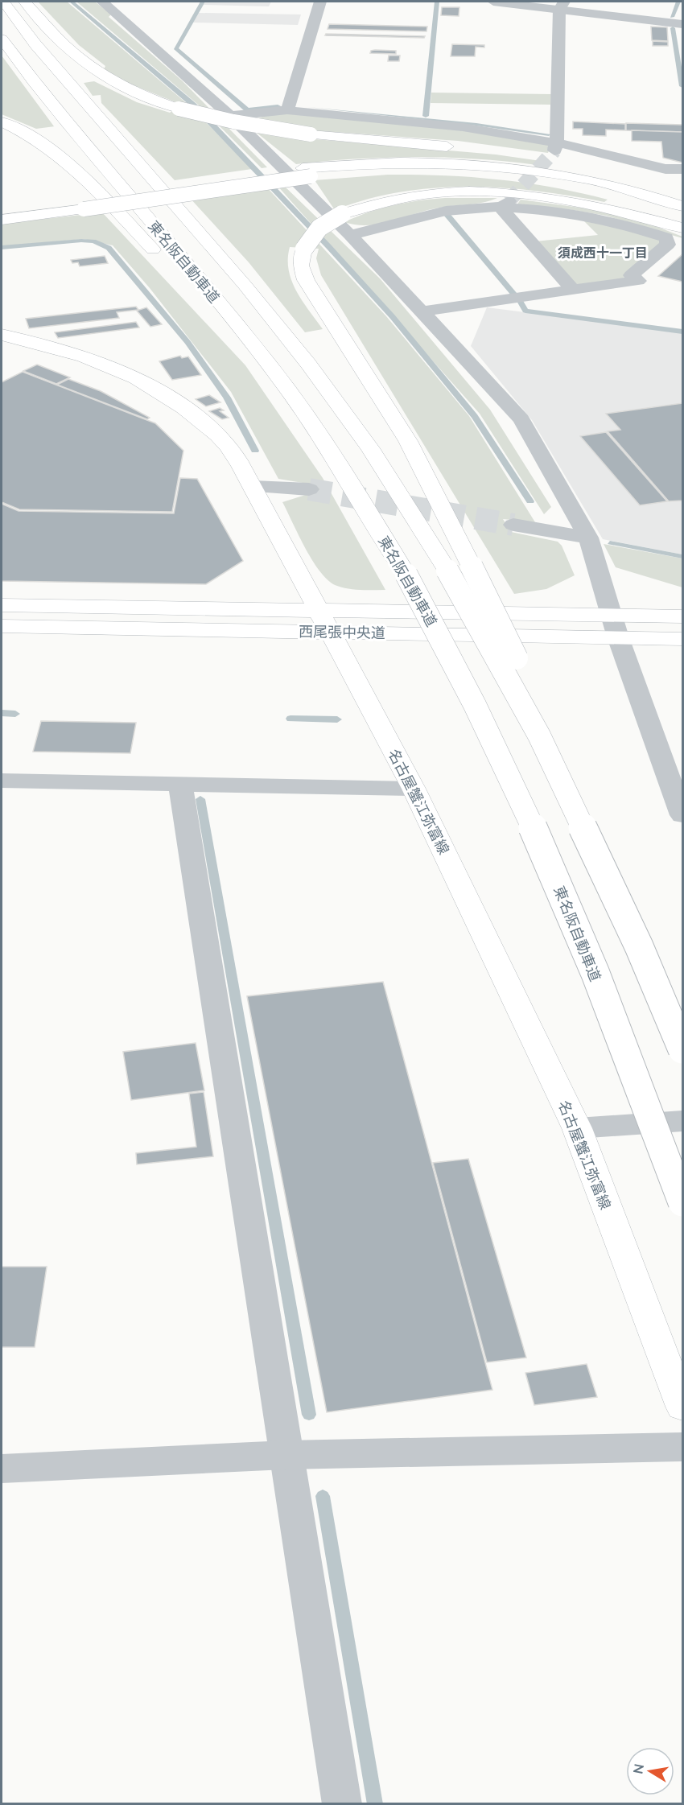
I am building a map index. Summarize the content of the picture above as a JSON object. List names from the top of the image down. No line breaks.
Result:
{"streets":{"main road":["東名阪自動車道","西尾張中央道","名古屋蟹江弥富線"]},"crossings":[["西尾張中央道","名古屋蟹江弥富線"]],"districts":["須成西十一丁目"],"north":"left"}
